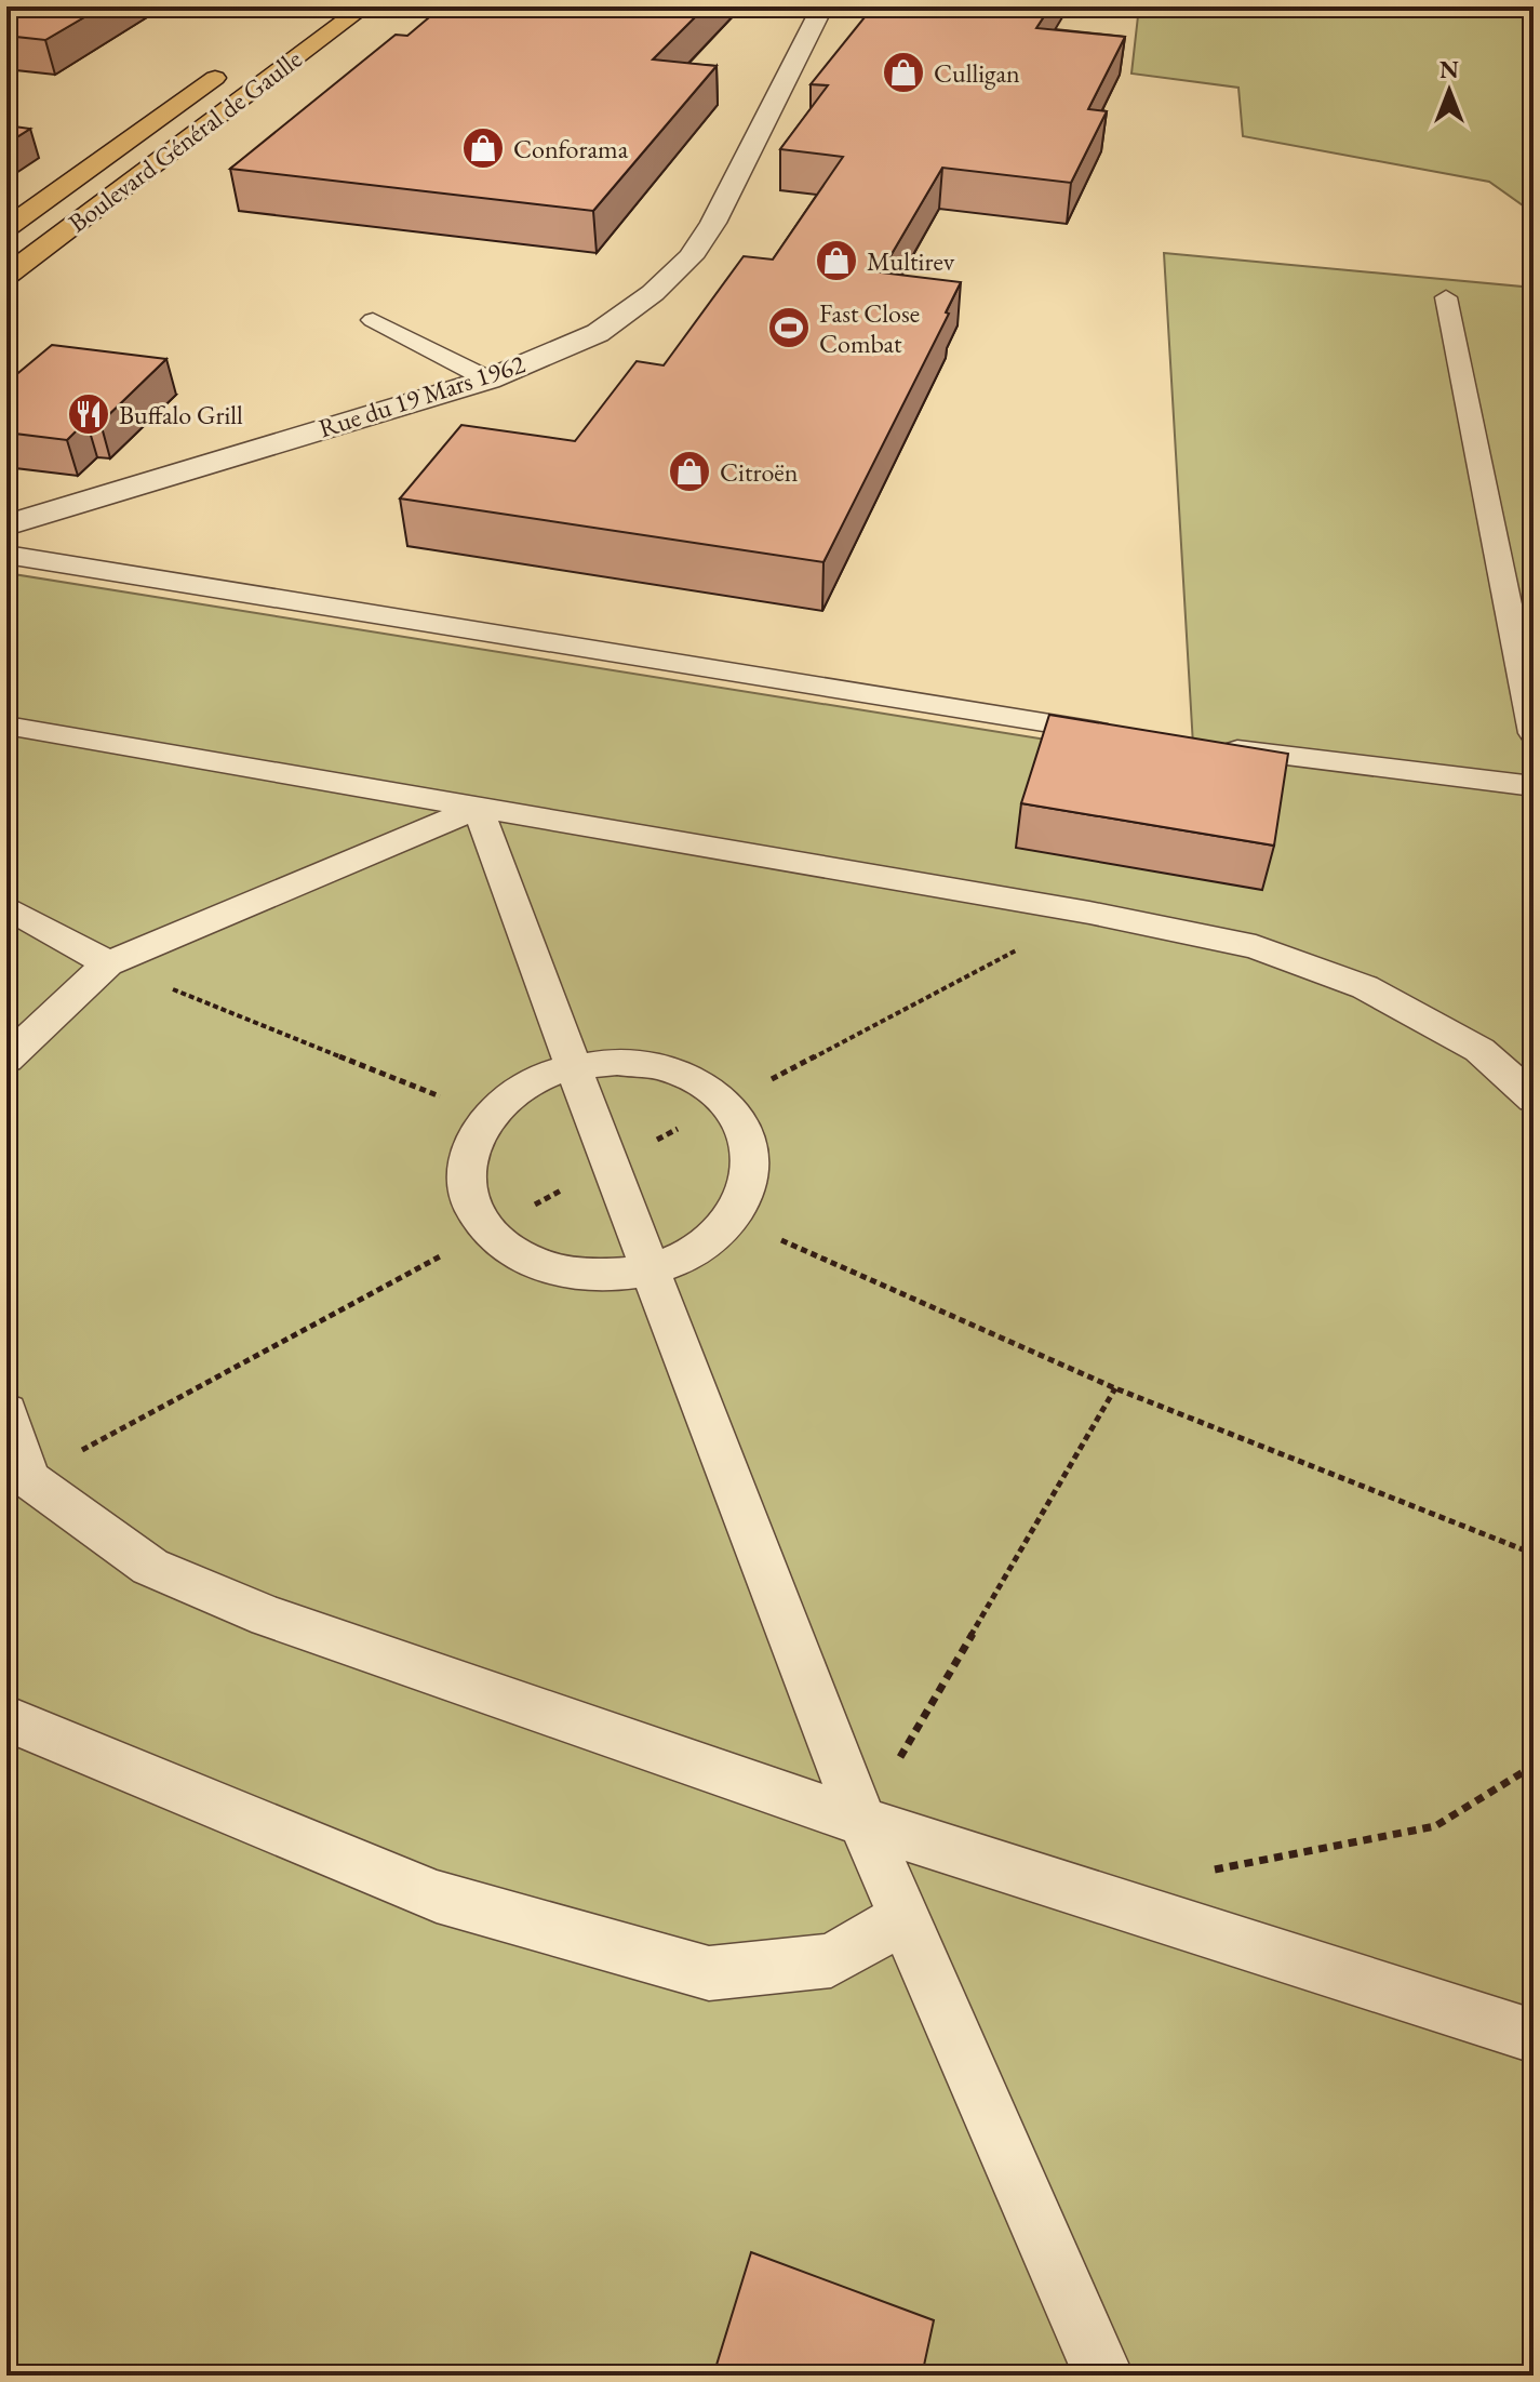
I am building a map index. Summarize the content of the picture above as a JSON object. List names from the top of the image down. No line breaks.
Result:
{"streets":{"main road":["Boulevard Général de Gaulle"],"street":["Rue du 19 Mars 1962"]},"places":{"shop":["Culligan","Conforama","Multirev","Citroën"],"sports":["Fast Close Combat"],"restaurant":["Buffalo Grill"]},"north":"top"}
